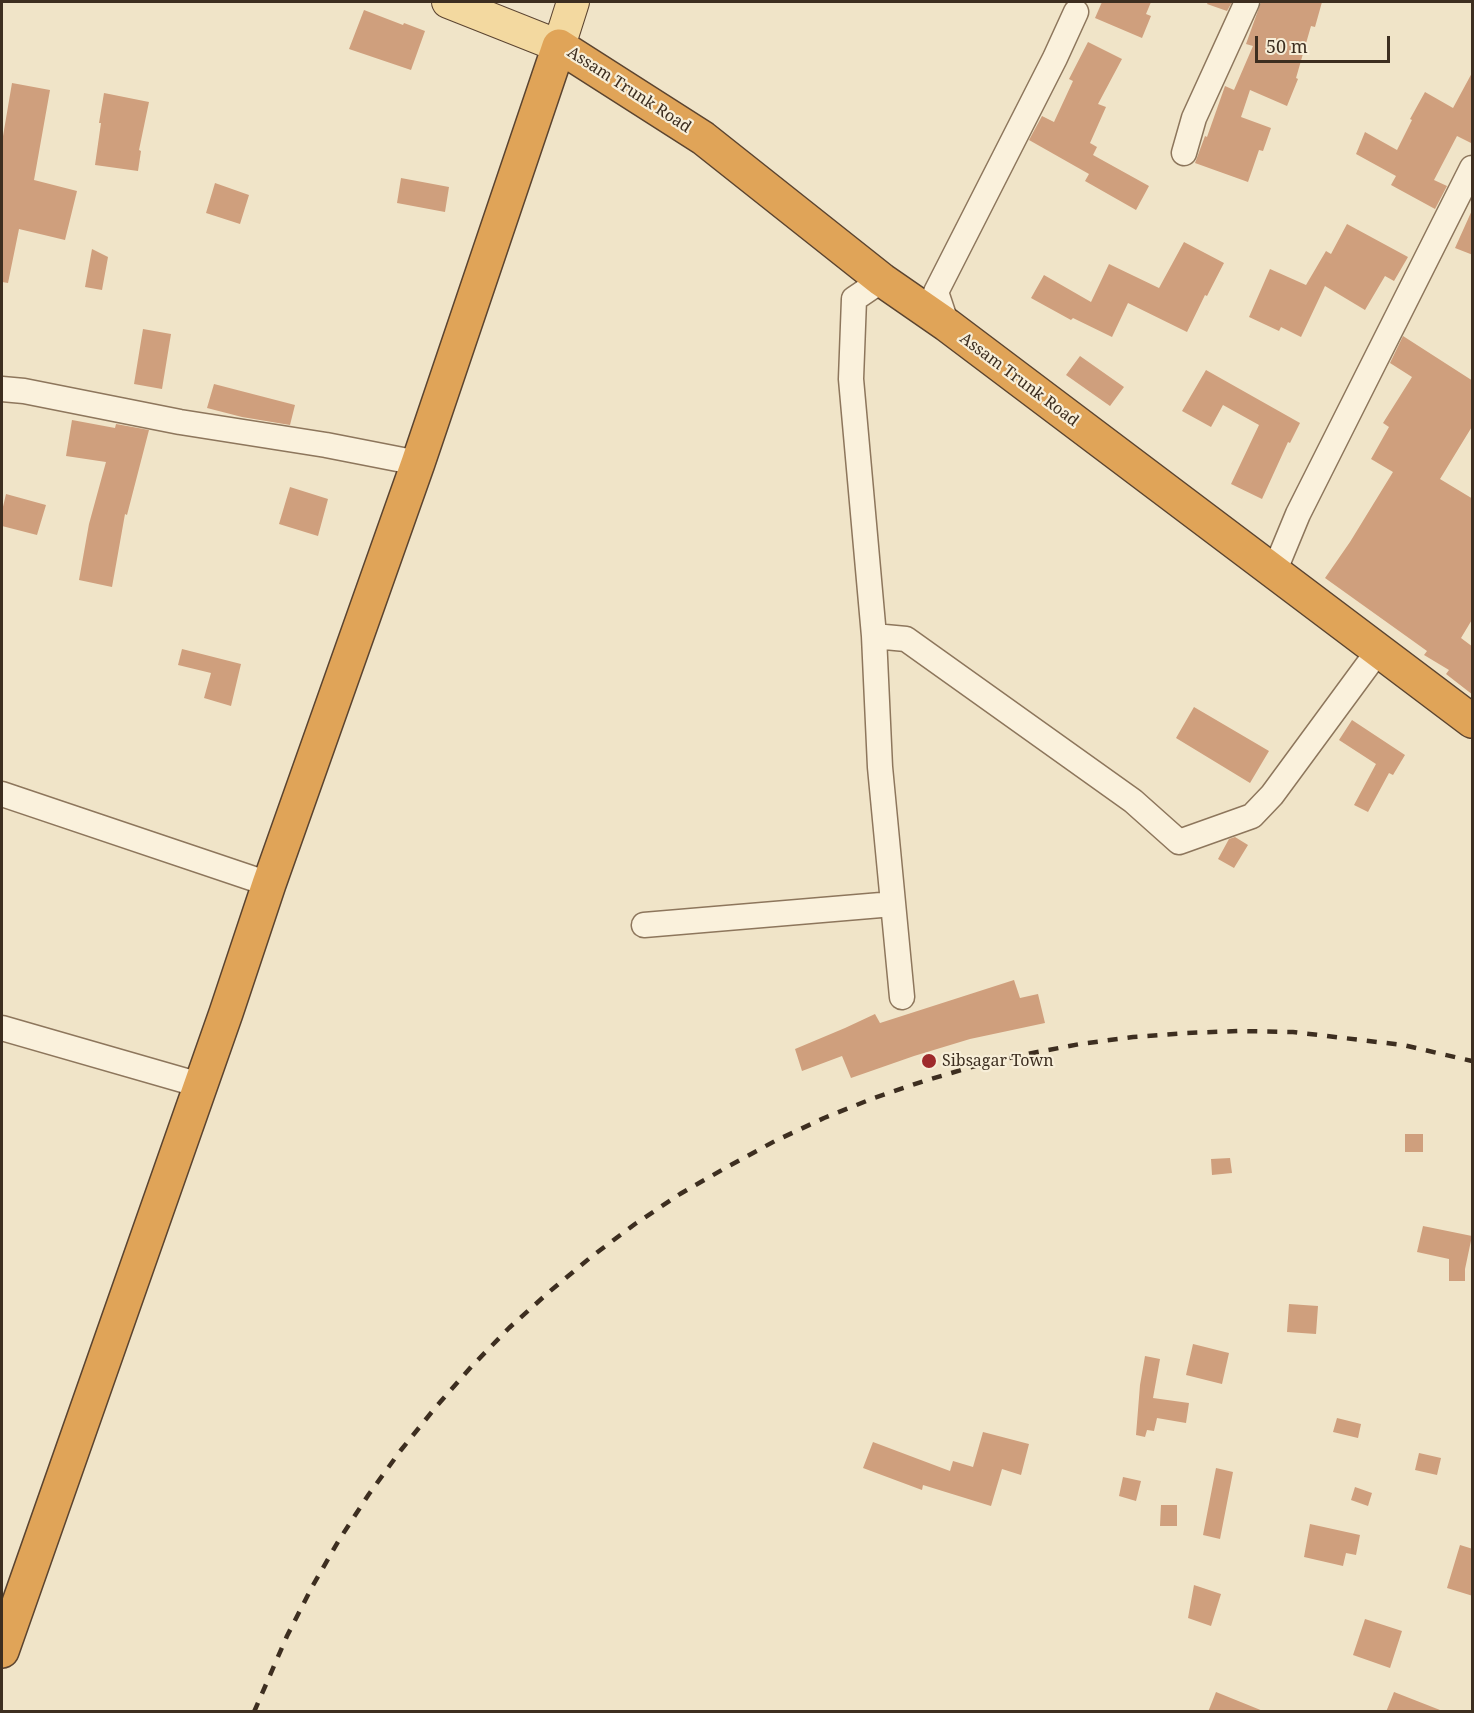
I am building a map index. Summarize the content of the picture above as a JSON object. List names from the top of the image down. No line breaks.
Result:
{"streets":{"highway":["Assam Trunk Road"]},"places":["Sibsagar Town"],"scale_bar":"50 m"}
